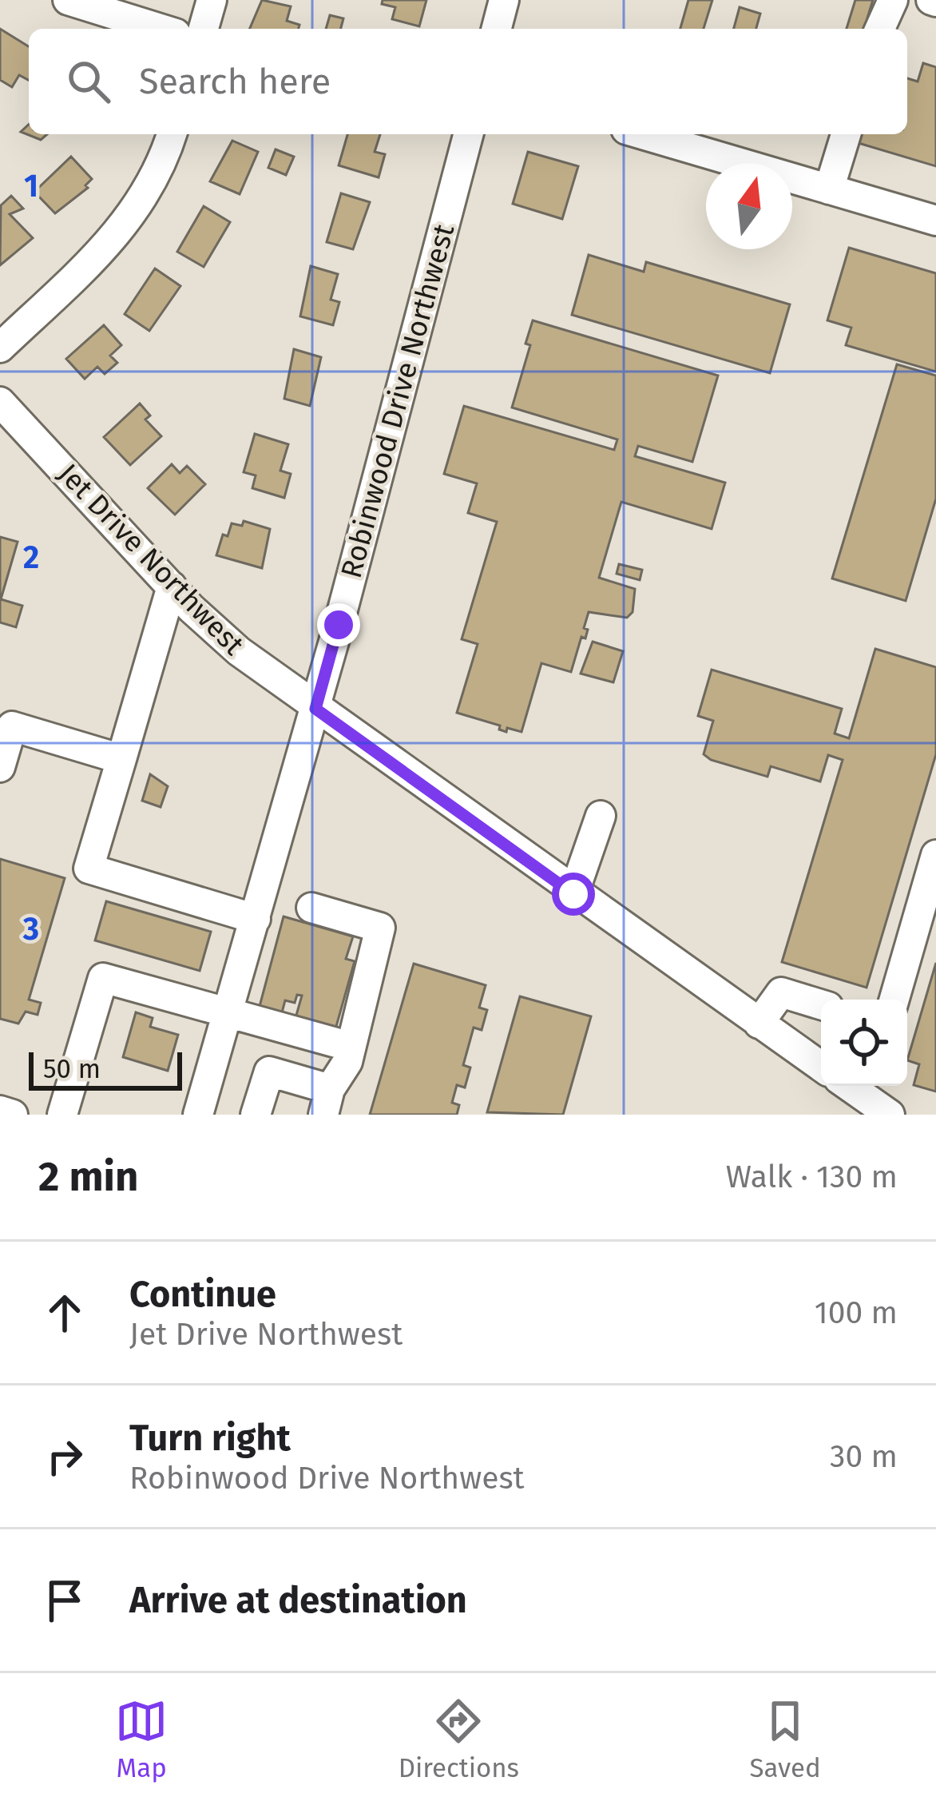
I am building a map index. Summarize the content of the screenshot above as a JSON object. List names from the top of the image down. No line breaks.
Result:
{"streets":{"street":["Robinwood Drive Northwest","Jet Drive Northwest"]},"crossings":[["Robinwood Drive Northwest","Jet Drive Northwest"]],"scale_bar":"50 m","north":"top","page":{"search":"Search here","scale":"50 m","heading":["2 min","Walk · 130 m"],"list":[["Continue","Jet Drive Northwest","100 m"],["Turn right","Robinwood Drive Northwest","30 m"],"Arrive at destination"],"nav":["Map","Directions","Saved"]},"grid":{"rows":["1","2","3"]}}
